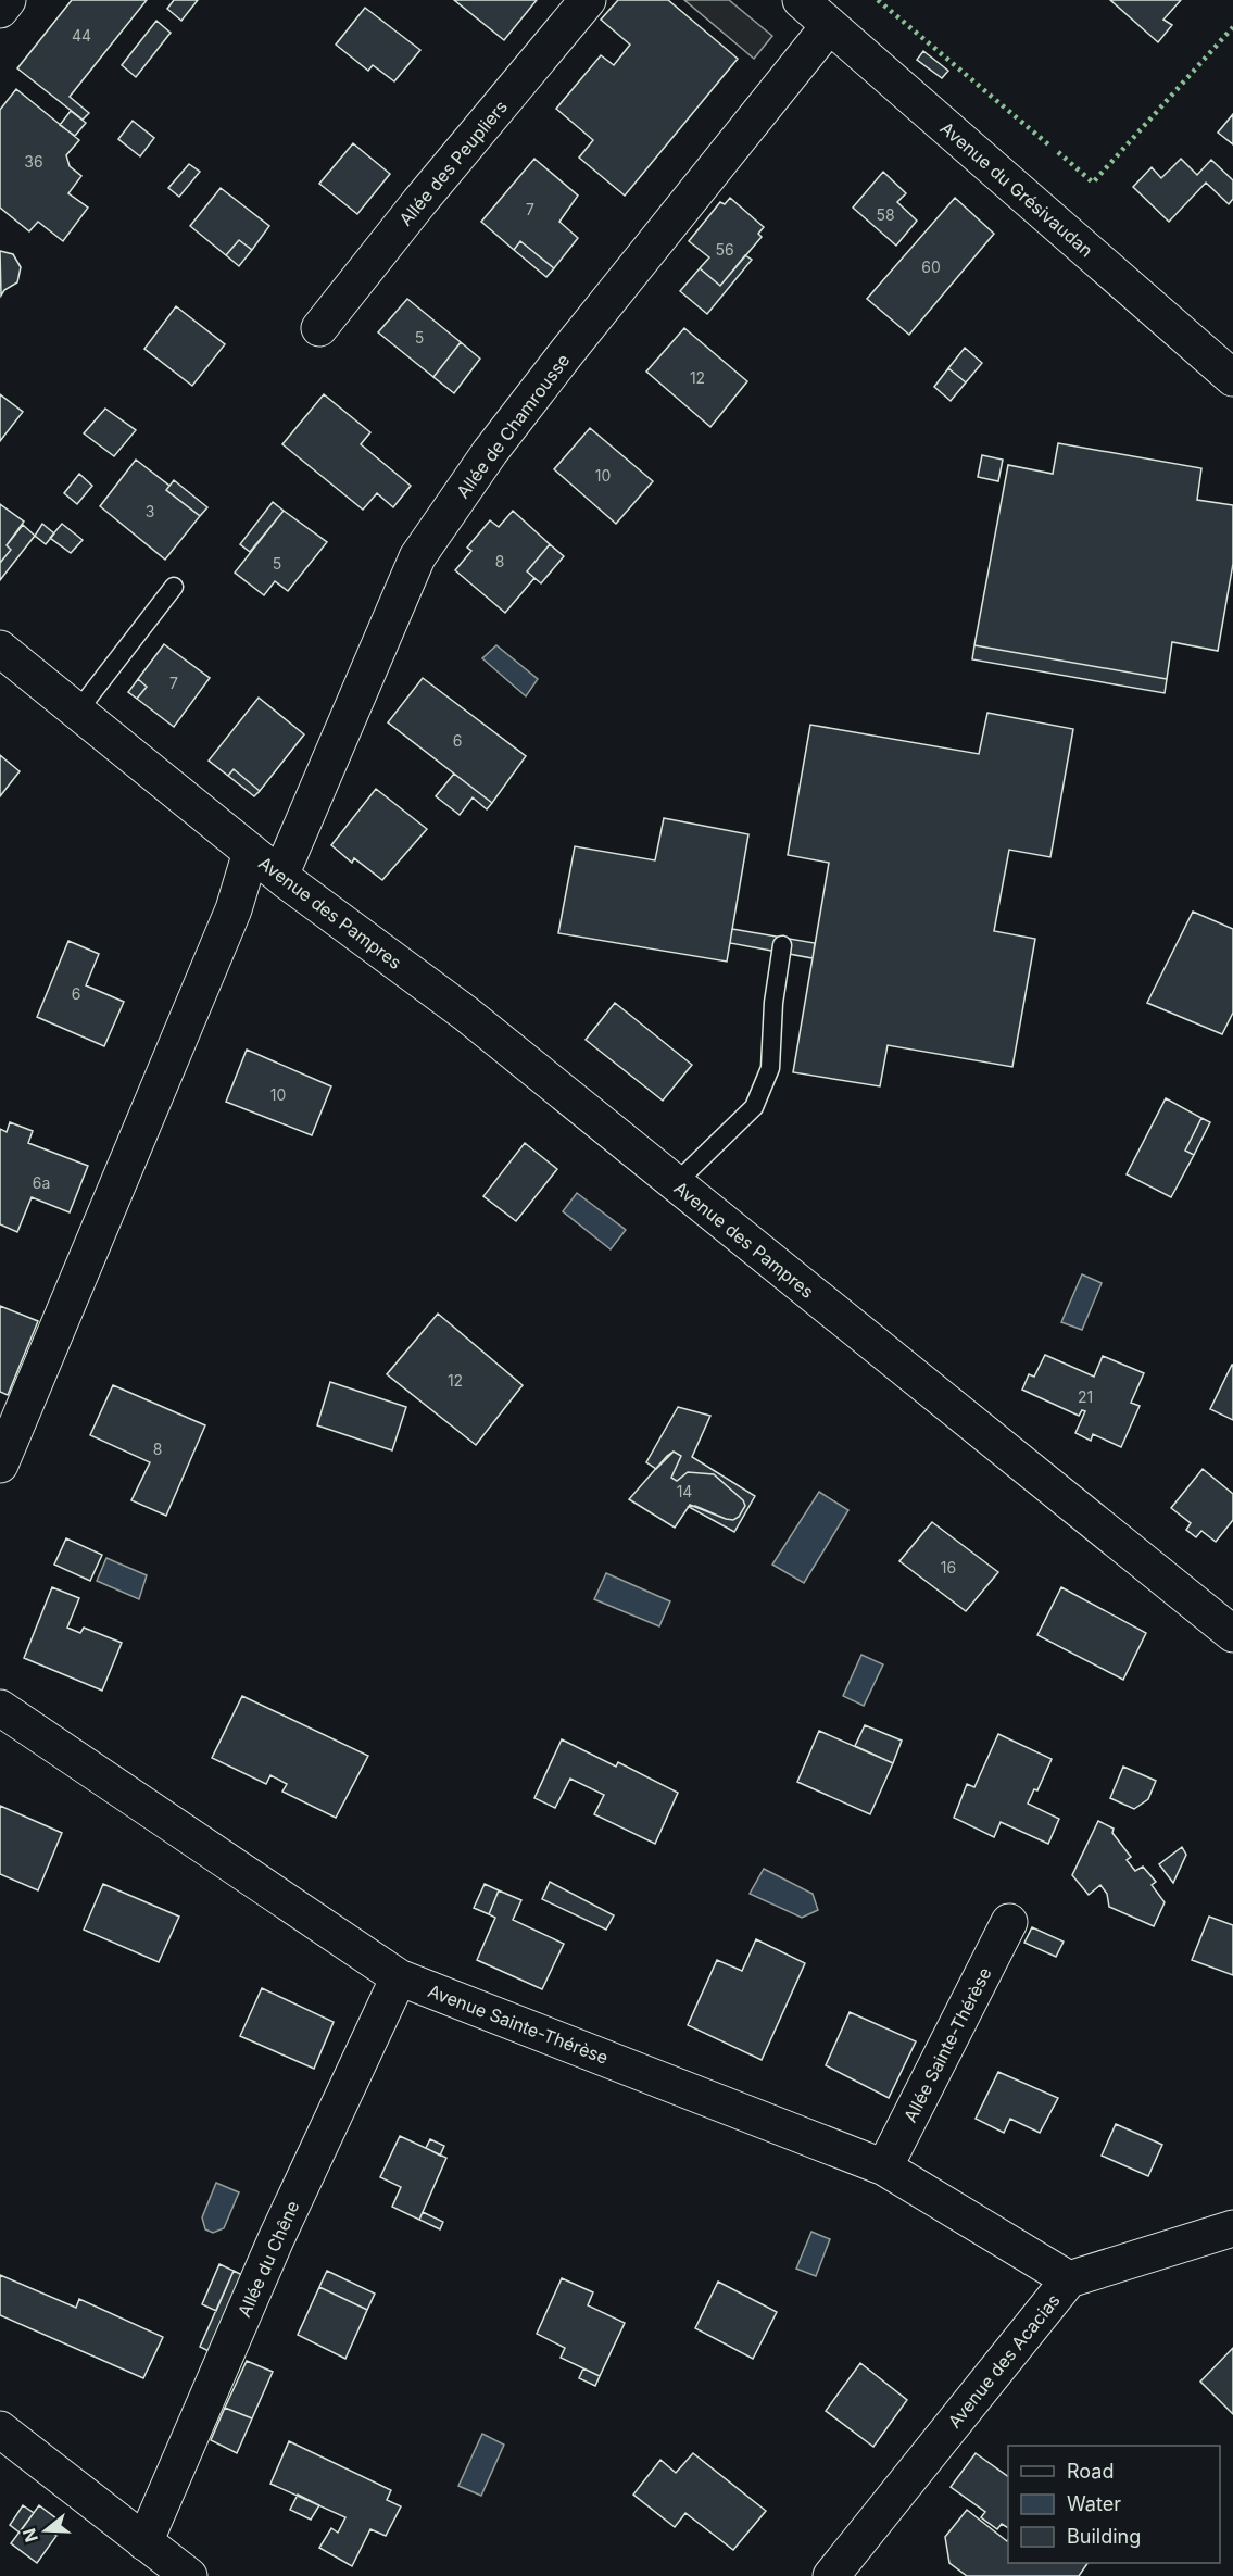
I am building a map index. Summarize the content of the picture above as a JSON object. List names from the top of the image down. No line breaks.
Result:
{"streets":{"street":["Allée des Peupliers","Avenue du Grésivaudan","Allée de Chamrousse","Avenue des Pampres","Avenue Sainte-Thérèse","Allée Sainte-Thérèse","Allée du Chêne","Avenue des Acacias"]},"crossings":[["Avenue du Grésivaudan","Allée de Chamrousse"],["Allée de Chamrousse","Avenue des Pampres"],["Avenue Sainte-Thérèse","Allée Sainte-Thérèse"],["Avenue Sainte-Thérèse","Allée du Chêne"],["Avenue Sainte-Thérèse","Avenue des Acacias"]],"house_numbers":["44","36","7","58","56","60","5","12","10","3","8","5","7","6","6","10","6a","12","21","8","14","16"],"legend":["Road","Water","Building"],"north":"left"}
